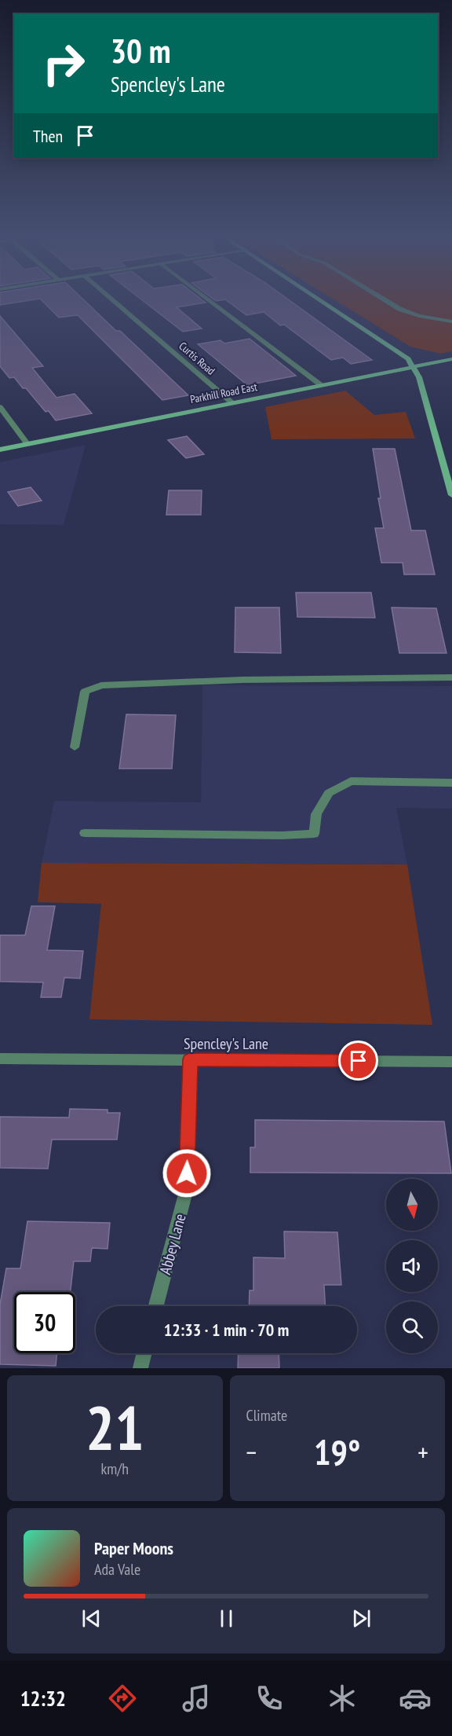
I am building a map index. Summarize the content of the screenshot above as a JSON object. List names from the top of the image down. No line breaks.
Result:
{"streets":{"main road":["Parkhill Road East"],"street":["Curtis Road","Spencley's Lane","Abbey Lane"]},"crossings":[["Curtis Road","Parkhill Road East"],["Spencley's Lane","Abbey Lane"]],"north":"bottom","page":{"turn":["30 m","Spencley's Lane"],"then":"Then","limit":"30","trip":"12:33 · 1 min · 70 m","tile":[["21","km/h"],"Climate"],"heat":["−","19°","+"],"song":["Paper Moons","Ada Vale"],"tabs":"12:32"}}
